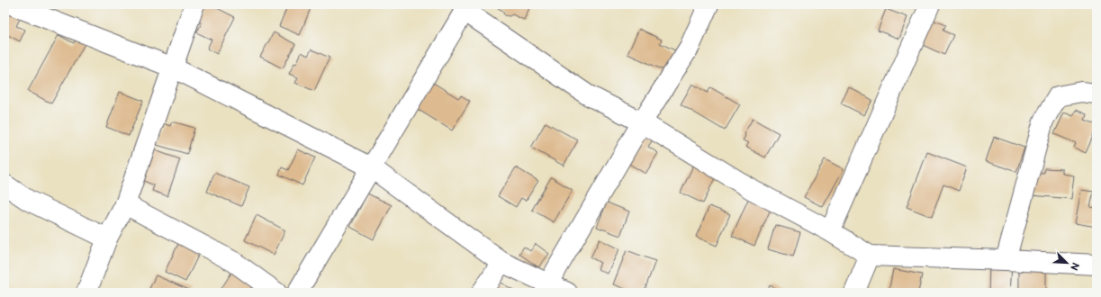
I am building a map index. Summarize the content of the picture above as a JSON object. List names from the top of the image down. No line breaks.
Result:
{"north":"bottom right"}
